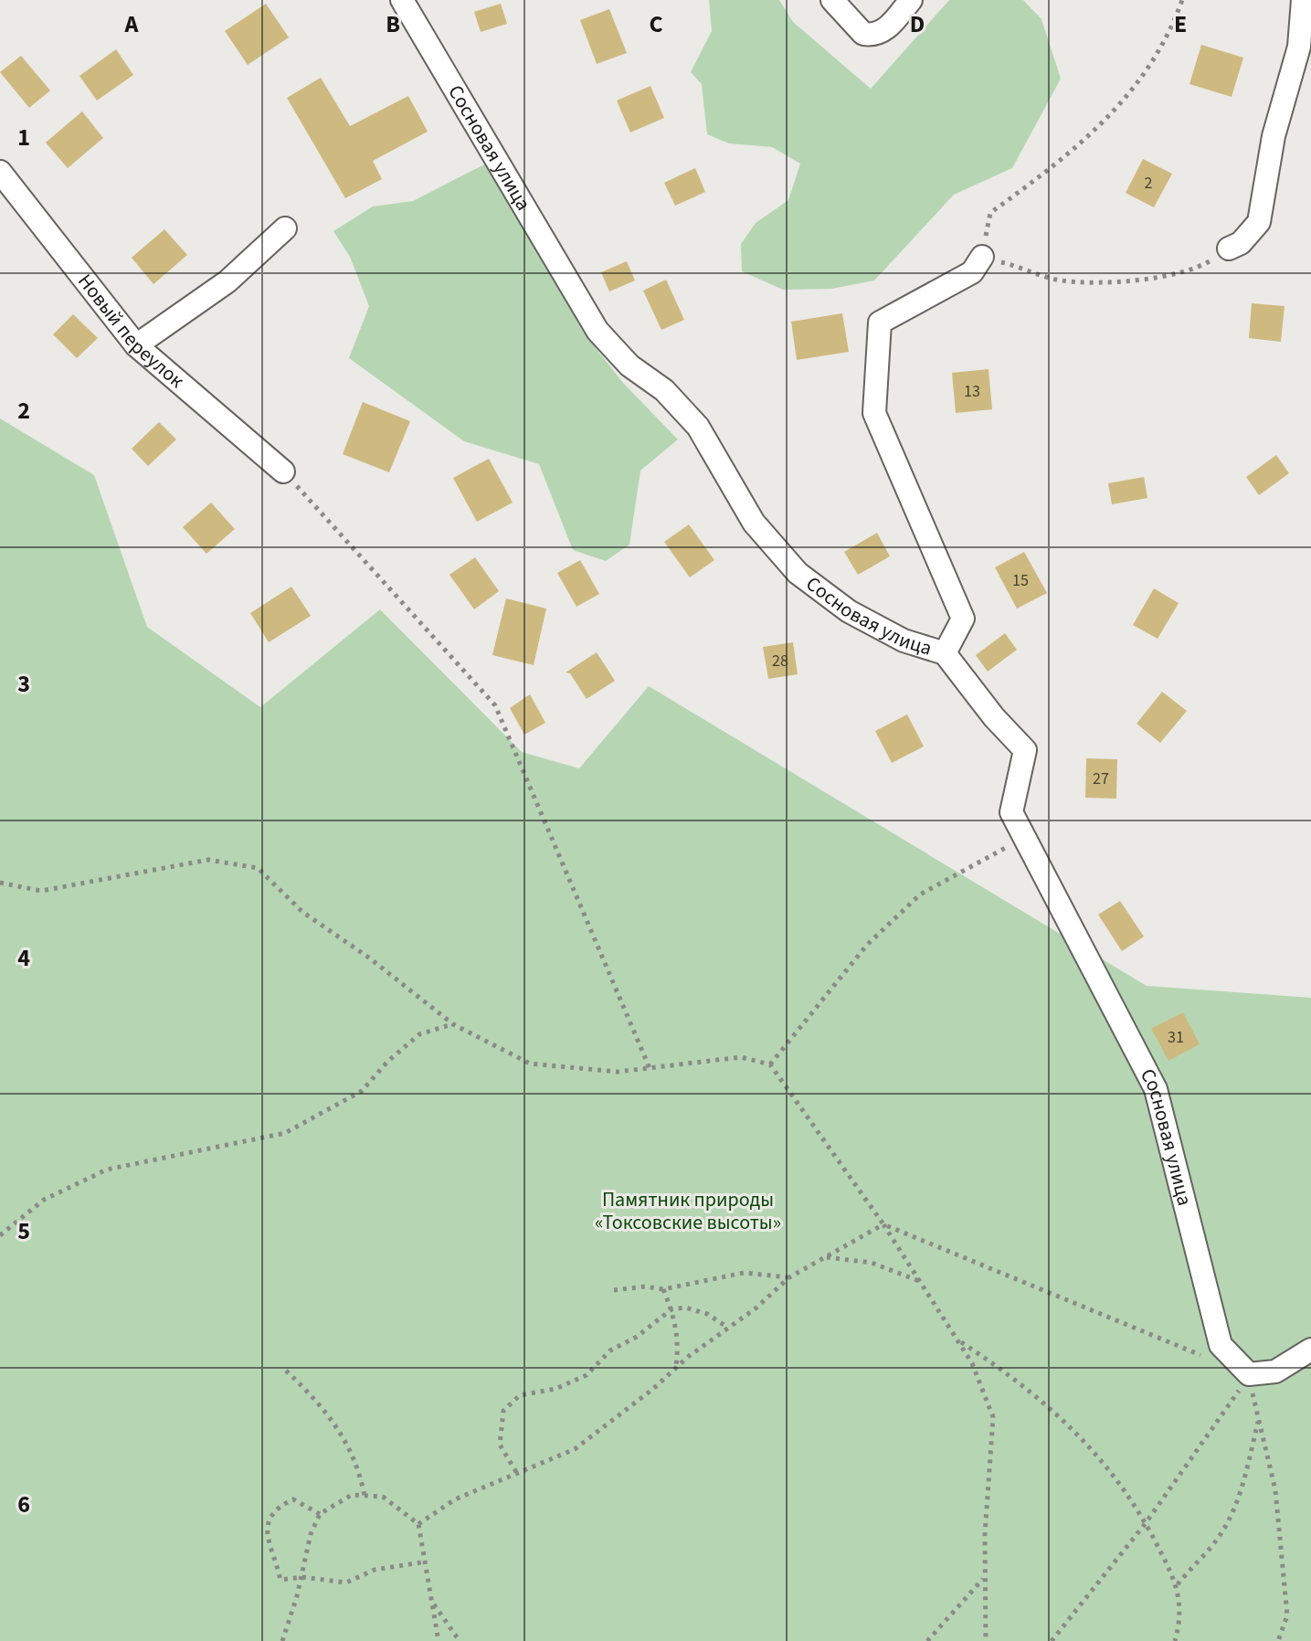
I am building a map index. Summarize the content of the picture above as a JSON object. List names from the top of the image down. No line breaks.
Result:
{"streets":{"street":["Сосновая улица","Новый переулок"]},"parks":["Памятник природы «Токсовские высоты»"],"house_numbers":["2","13","15","28","27","31"],"grid":{"columns":["A","B","C","D","E"],"rows":["1","2","3","4","5","6"]}}
